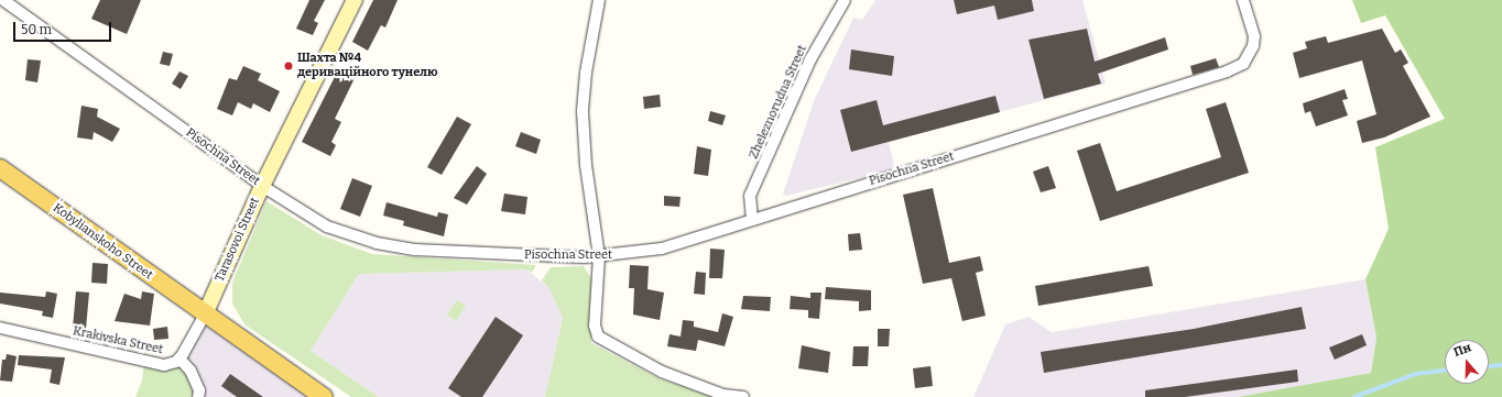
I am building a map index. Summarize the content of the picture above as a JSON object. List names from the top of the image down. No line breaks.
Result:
{"streets":{"main road":["Kobylianskoho Street"],"street":["Zheleznorudna Street","Pisochna Street","Tarasovoi Street","Krakivska Street"]},"crossings":[["Zheleznorudna Street","Pisochna Street"],["Pisochna Street","Tarasovoi Street"],["Tarasovoi Street","Kobylianskoho Street"],["Tarasovoi Street","Krakivska Street"],["Kobylianskoho Street","Krakivska Street"]],"places":["Шахта №4 дериваційного тунелю"],"scale_bar":"50 m","north":"top"}
